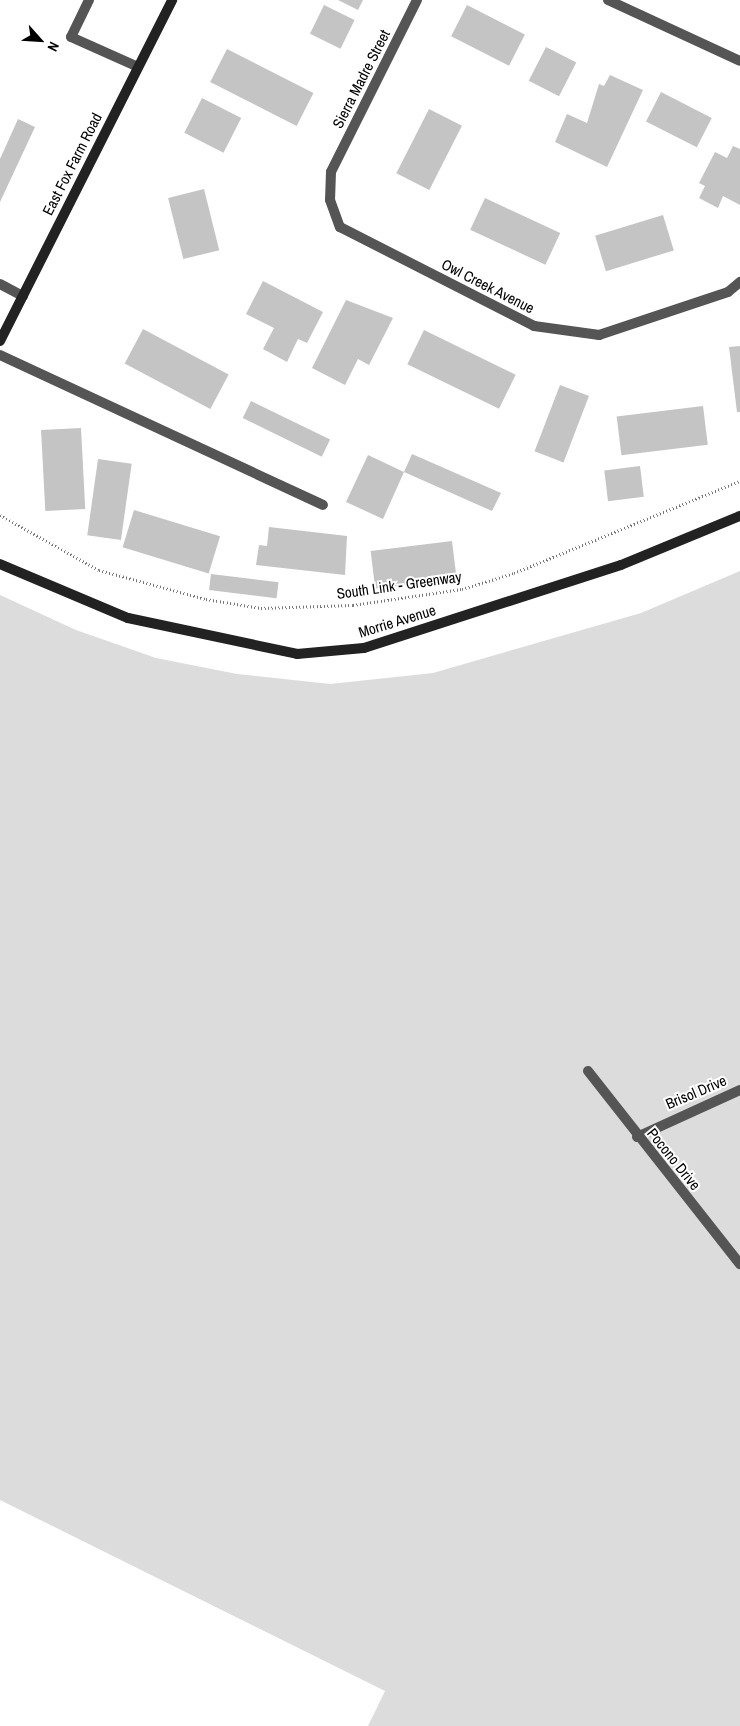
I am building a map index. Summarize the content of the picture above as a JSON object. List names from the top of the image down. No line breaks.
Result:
{"streets":{"main road":["East Fox Farm Road","Morrie Avenue"],"street":["Sierra Madre Street","Owl Creek Avenue","Brisol Drive","Pocono Drive"],"path":["South Link - Greenway"]},"crossings":[["Sierra Madre Street","Owl Creek Avenue"],["Brisol Drive","Pocono Drive"]],"north":"bottom right"}
